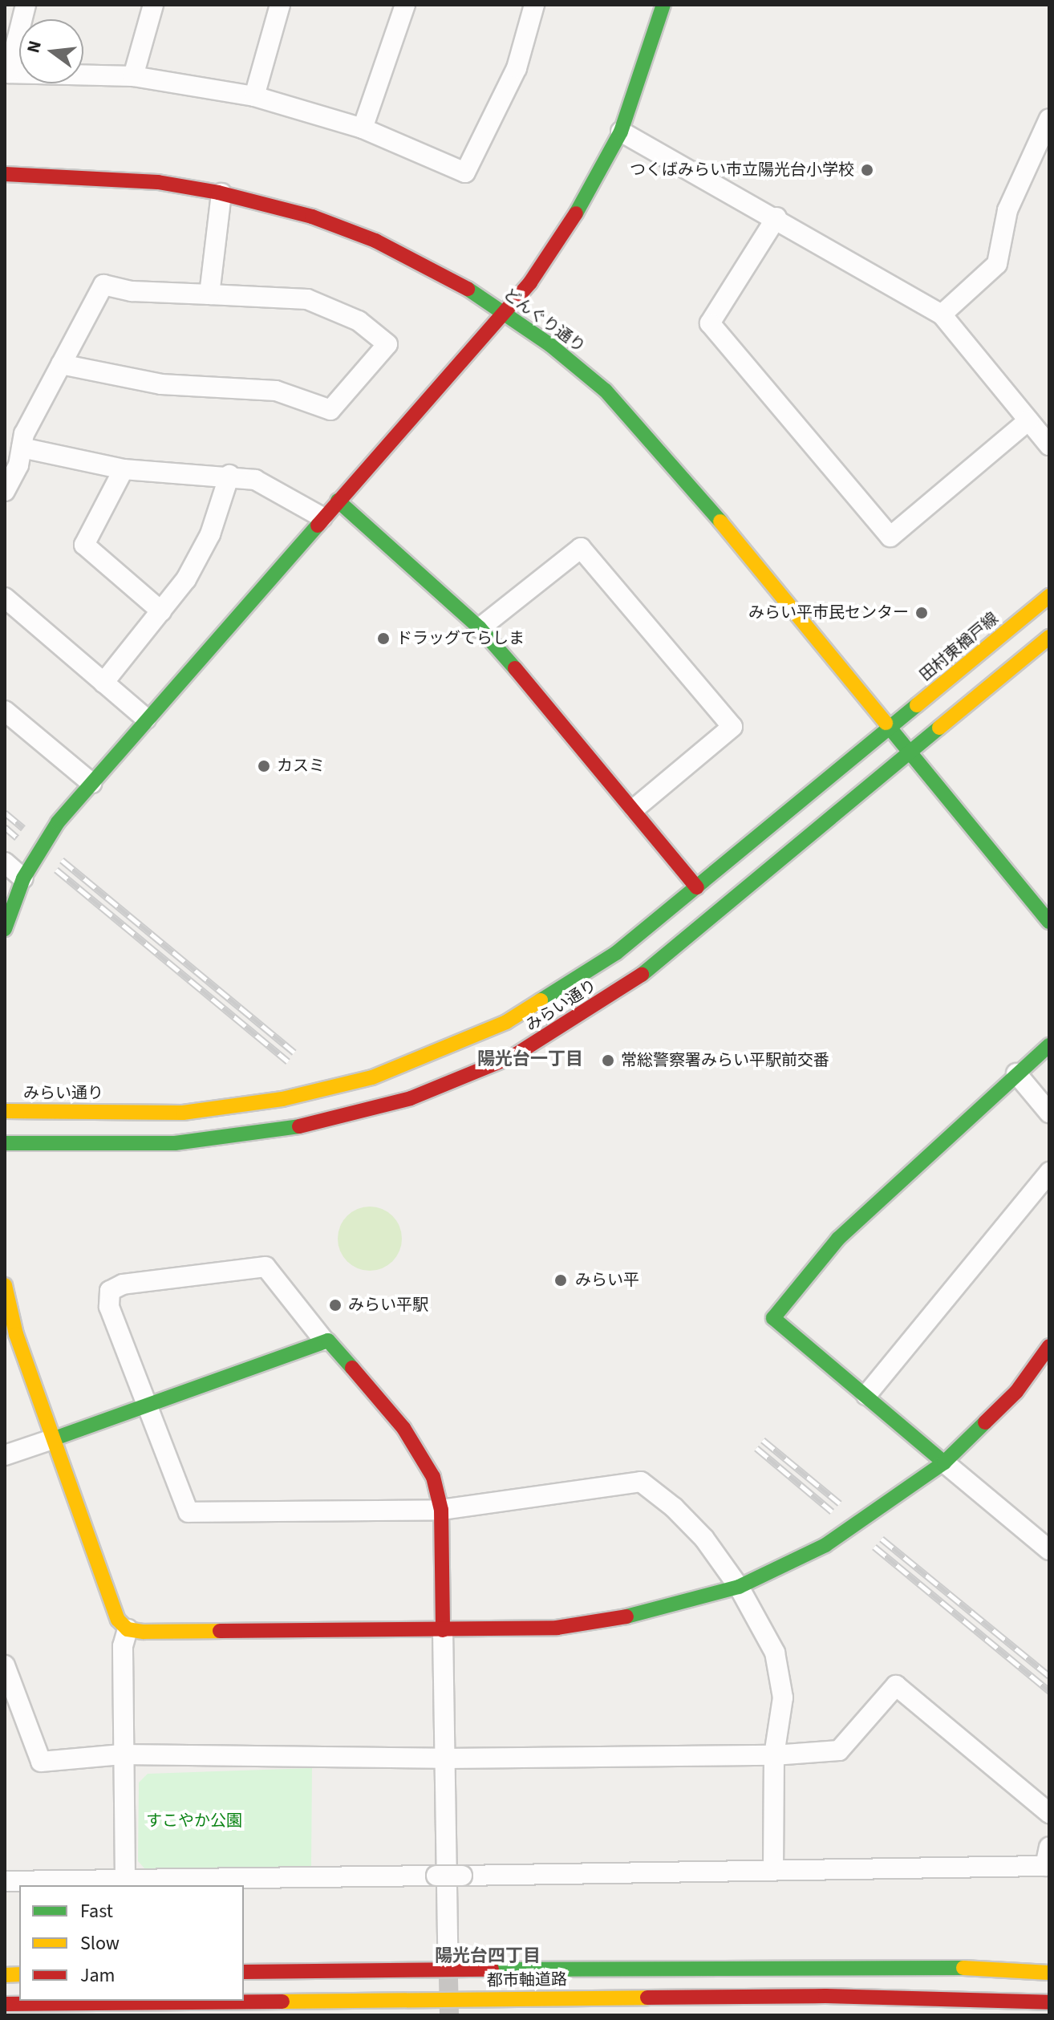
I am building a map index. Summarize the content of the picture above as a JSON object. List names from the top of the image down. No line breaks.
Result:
{"streets":{"street":["どんぐり通り","田村東楢戸線","みらい通り","都市軸道路"]},"crossings":[["どんぐり通り","田村東楢戸線"],["どんぐり通り","みらい通り"],["田村東楢戸線","みらい通り"]],"districts":["陽光台一丁目","陽光台四丁目"],"parks":["すこやか公園"],"places":["つくばみらい市立陽光台小学校","みらい平市民センター","ドラッグてらしま","カスミ","常総警察署みらい平駅前交番","みらい平","みらい平駅"],"legend":["Fast","Slow","Jam"],"north":"left"}
